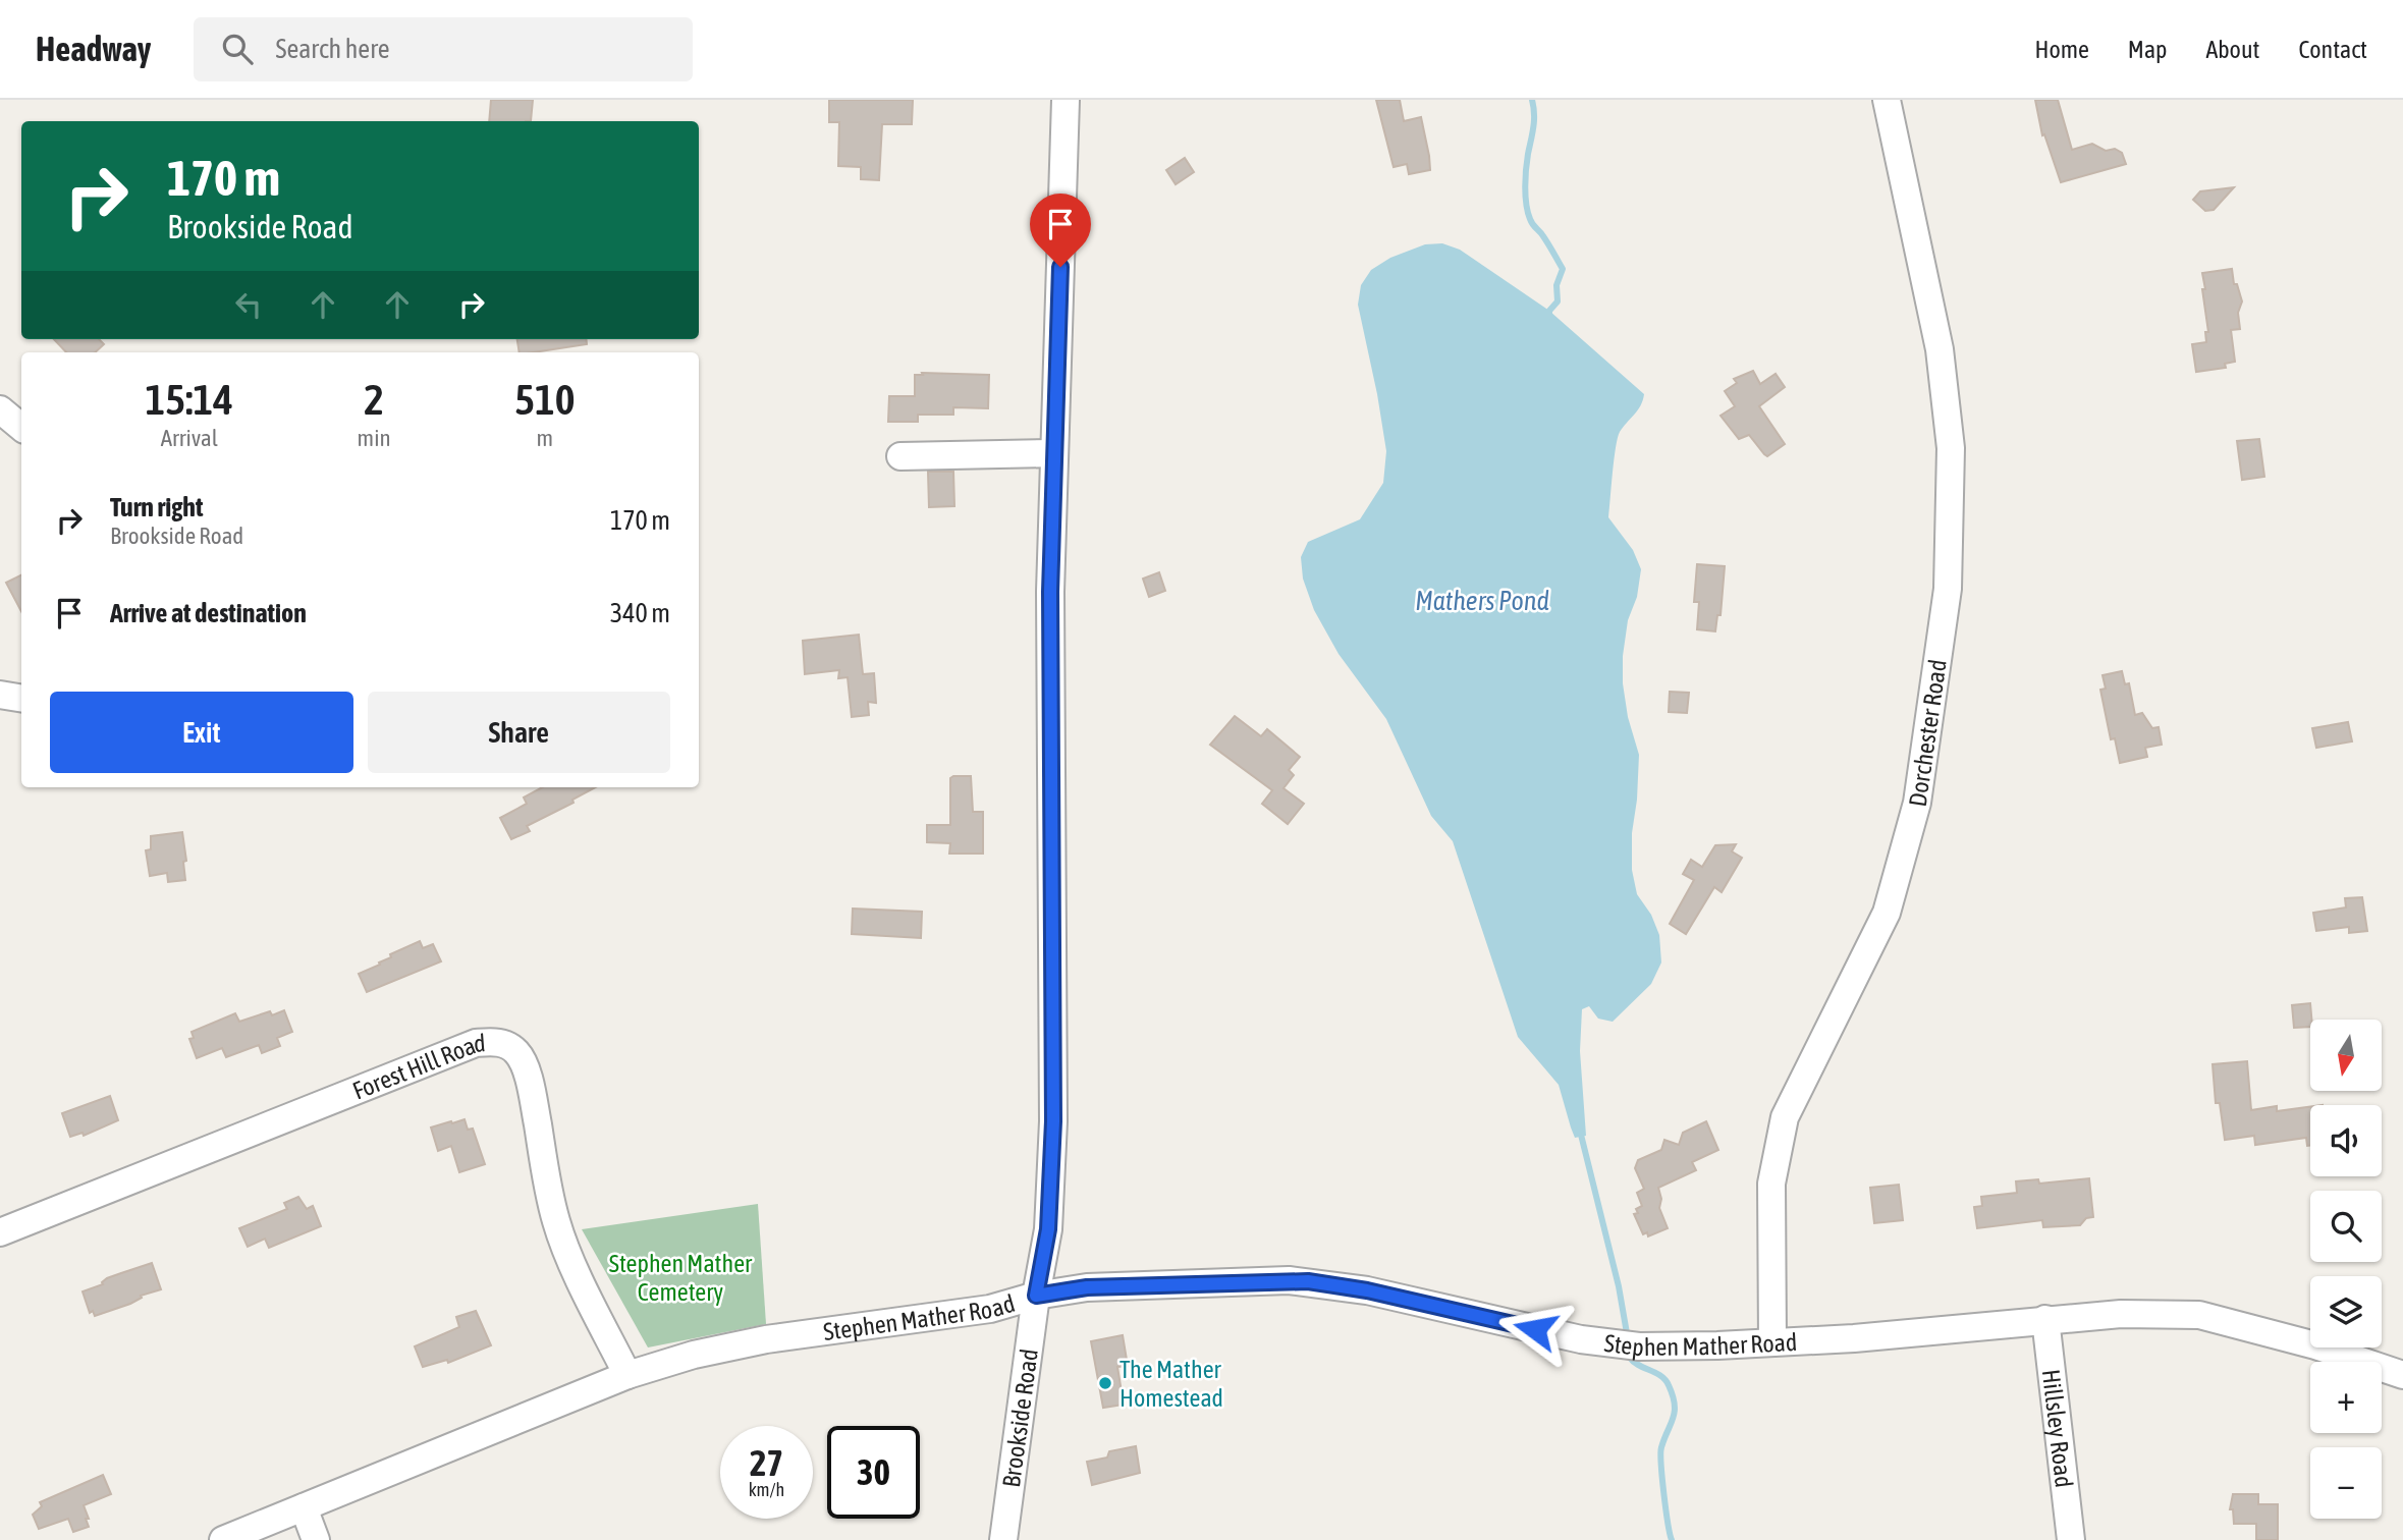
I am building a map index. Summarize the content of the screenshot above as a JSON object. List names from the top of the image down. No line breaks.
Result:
{"streets":{"street":["Dorchester Road","Forest Hill Road","Stephen Mather Road","Brookside Road","Hillsley Road"]},"crossings":[["Dorchester Road","Stephen Mather Road"],["Forest Hill Road","Stephen Mather Road"],["Stephen Mather Road","Brookside Road"],["Stephen Mather Road","Hillsley Road"]],"water":["Mathers Pond"],"parks":["Stephen Mather Cemetery"],"places":["The Mather Homestead"],"north":"bottom","page":{"header":"Headway","search":"Search here","nav":["Home","Map","About","Contact"],"turn":["170 m","Brookside Road"],"eta":["15:14","Arrival","2","min","510","m"],"list":[{"name":"Turn right","note":"Brookside Road","value":"170 m"},{"name":"Arrive at destination","value":"340 m"}],"buttons":["Exit","Share"],"map_buttons":["+","−"],"speed":"27 km/h","limit":"30"}}
